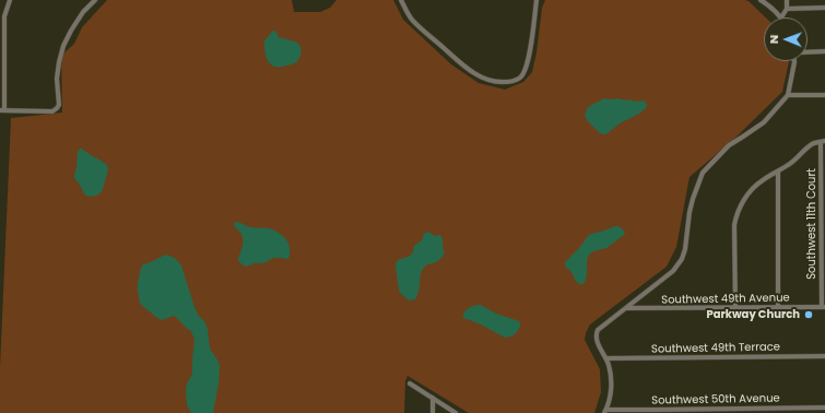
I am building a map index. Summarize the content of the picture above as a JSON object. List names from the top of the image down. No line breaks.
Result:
{"streets":{"street":["Southwest 11th Court","Southwest 49th Avenue","Southwest 49th Terrace","Southwest 50th Avenue"]},"crossings":[["Southwest 11th Court","Southwest 49th Avenue"]],"places":["Parkway Church"],"north":"left"}
